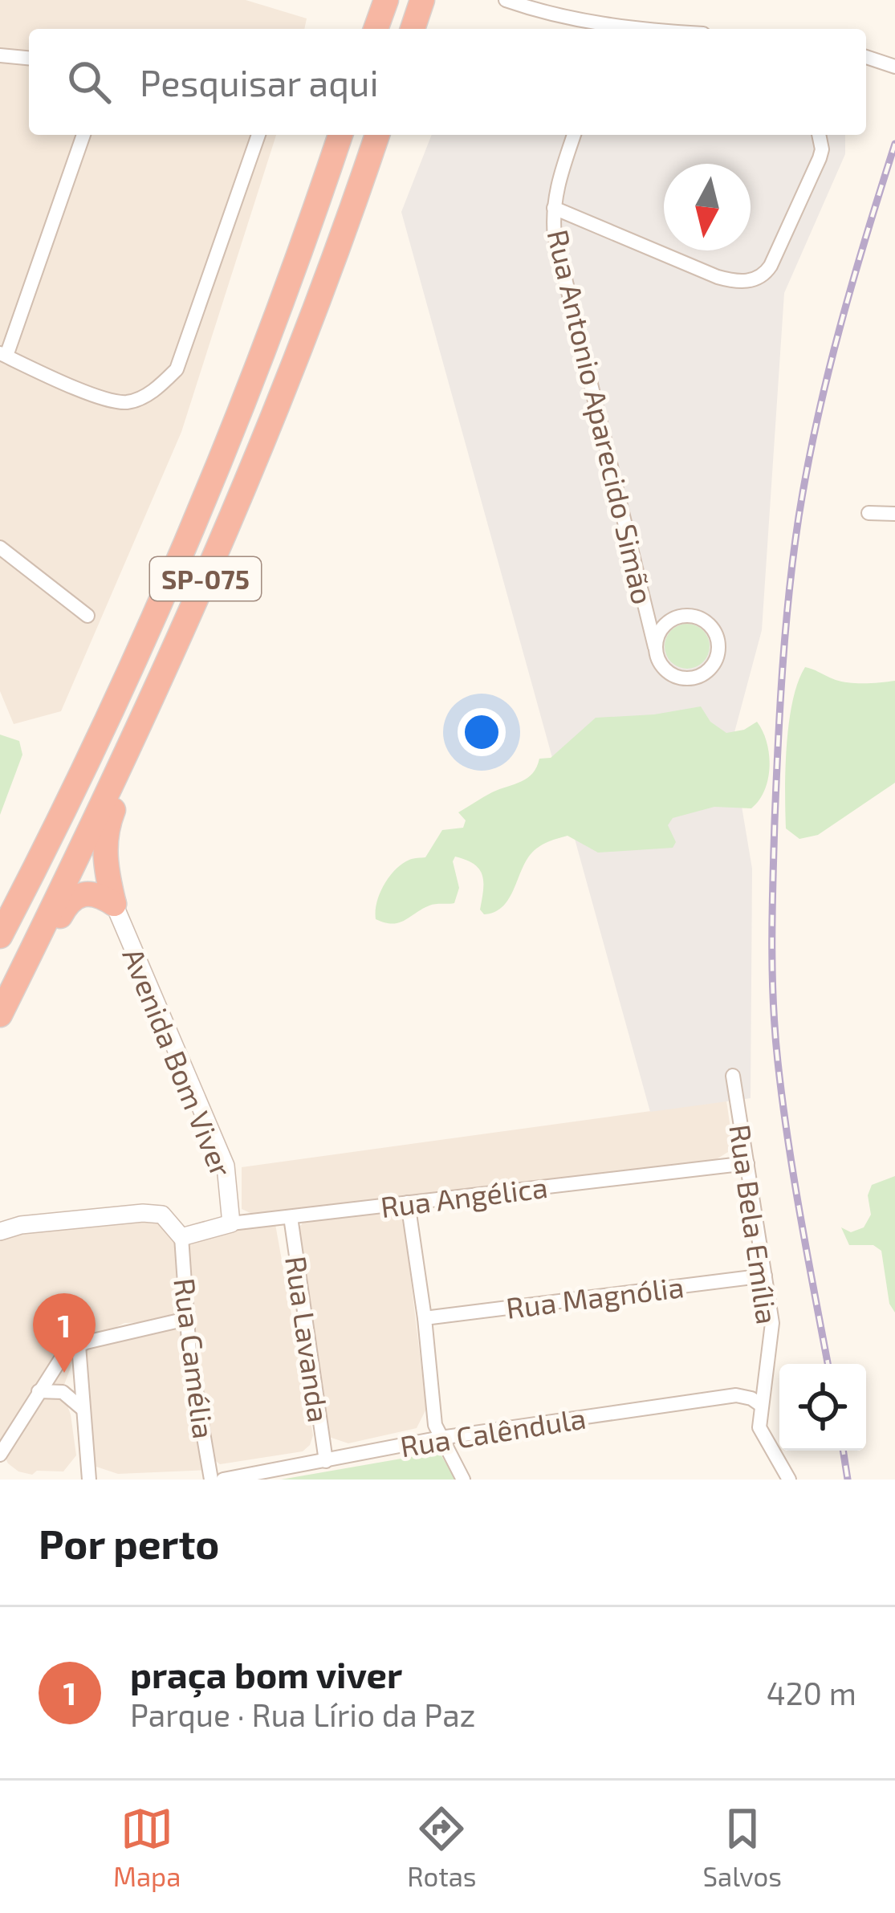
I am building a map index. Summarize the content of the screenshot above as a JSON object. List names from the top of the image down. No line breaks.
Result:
{"streets":{"highway":["SP-075"],"street":["Rua Antonio Aparecido Simão","Avenida Bom Viver","Rua Angélica","Rua Bela Emília","Rua Magnólia","Rua Lavanda","Rua Camélia","Rua Calêndula"]},"crossings":[["Avenida Bom Viver","Rua Angélica"],["Rua Angélica","Rua Bela Emília"],["Rua Angélica","Rua Lavanda"],["Rua Angélica","Rua Camélia"],["Rua Bela Emília","Rua Magnólia"],["Rua Bela Emília","Rua Calêndula"],["Rua Lavanda","Rua Calêndula"]],"north":"bottom","page":{"search":"Pesquisar aqui","pins":"1","heading":"Por perto","list":[{"mark":"1","name":"praça bom viver","note":"Parque · Rua Lírio da Paz","value":"420 m"}],"nav":["Mapa","Rotas","Salvos"]}}
